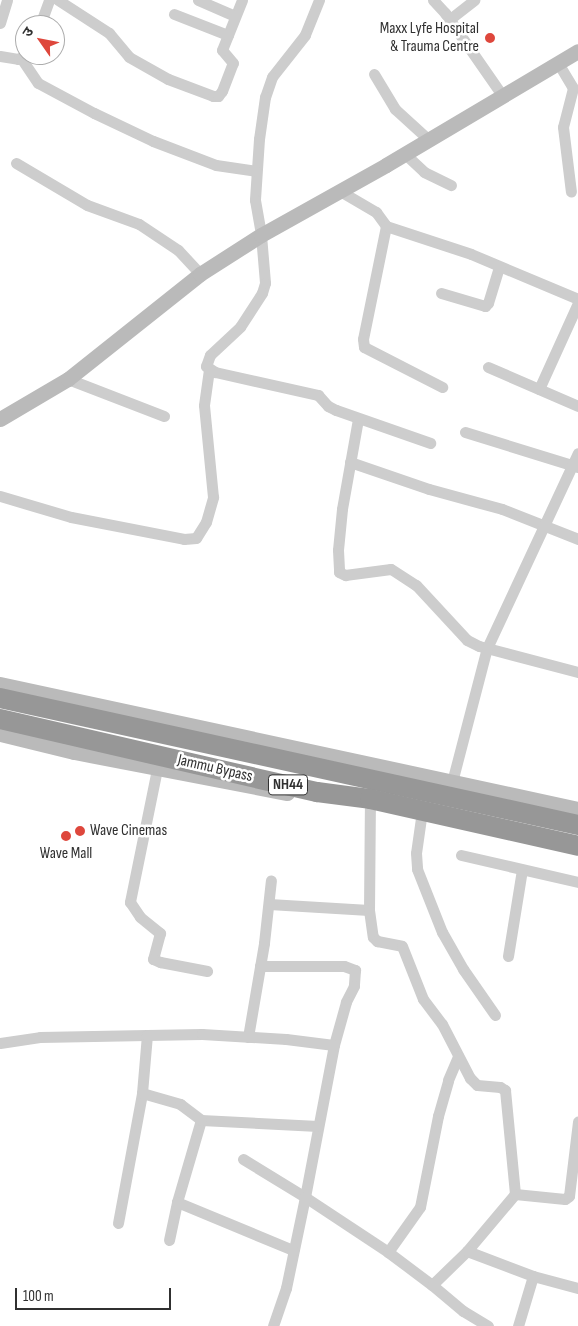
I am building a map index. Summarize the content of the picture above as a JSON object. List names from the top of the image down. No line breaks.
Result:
{"streets":{"highway":["Jammu Bypass","NH44"]},"places":["Maxx Lyfe Hospital & Trauma Centre","Wave Cinemas","Wave Mall"],"scale_bar":"100 m","north":"top left"}
